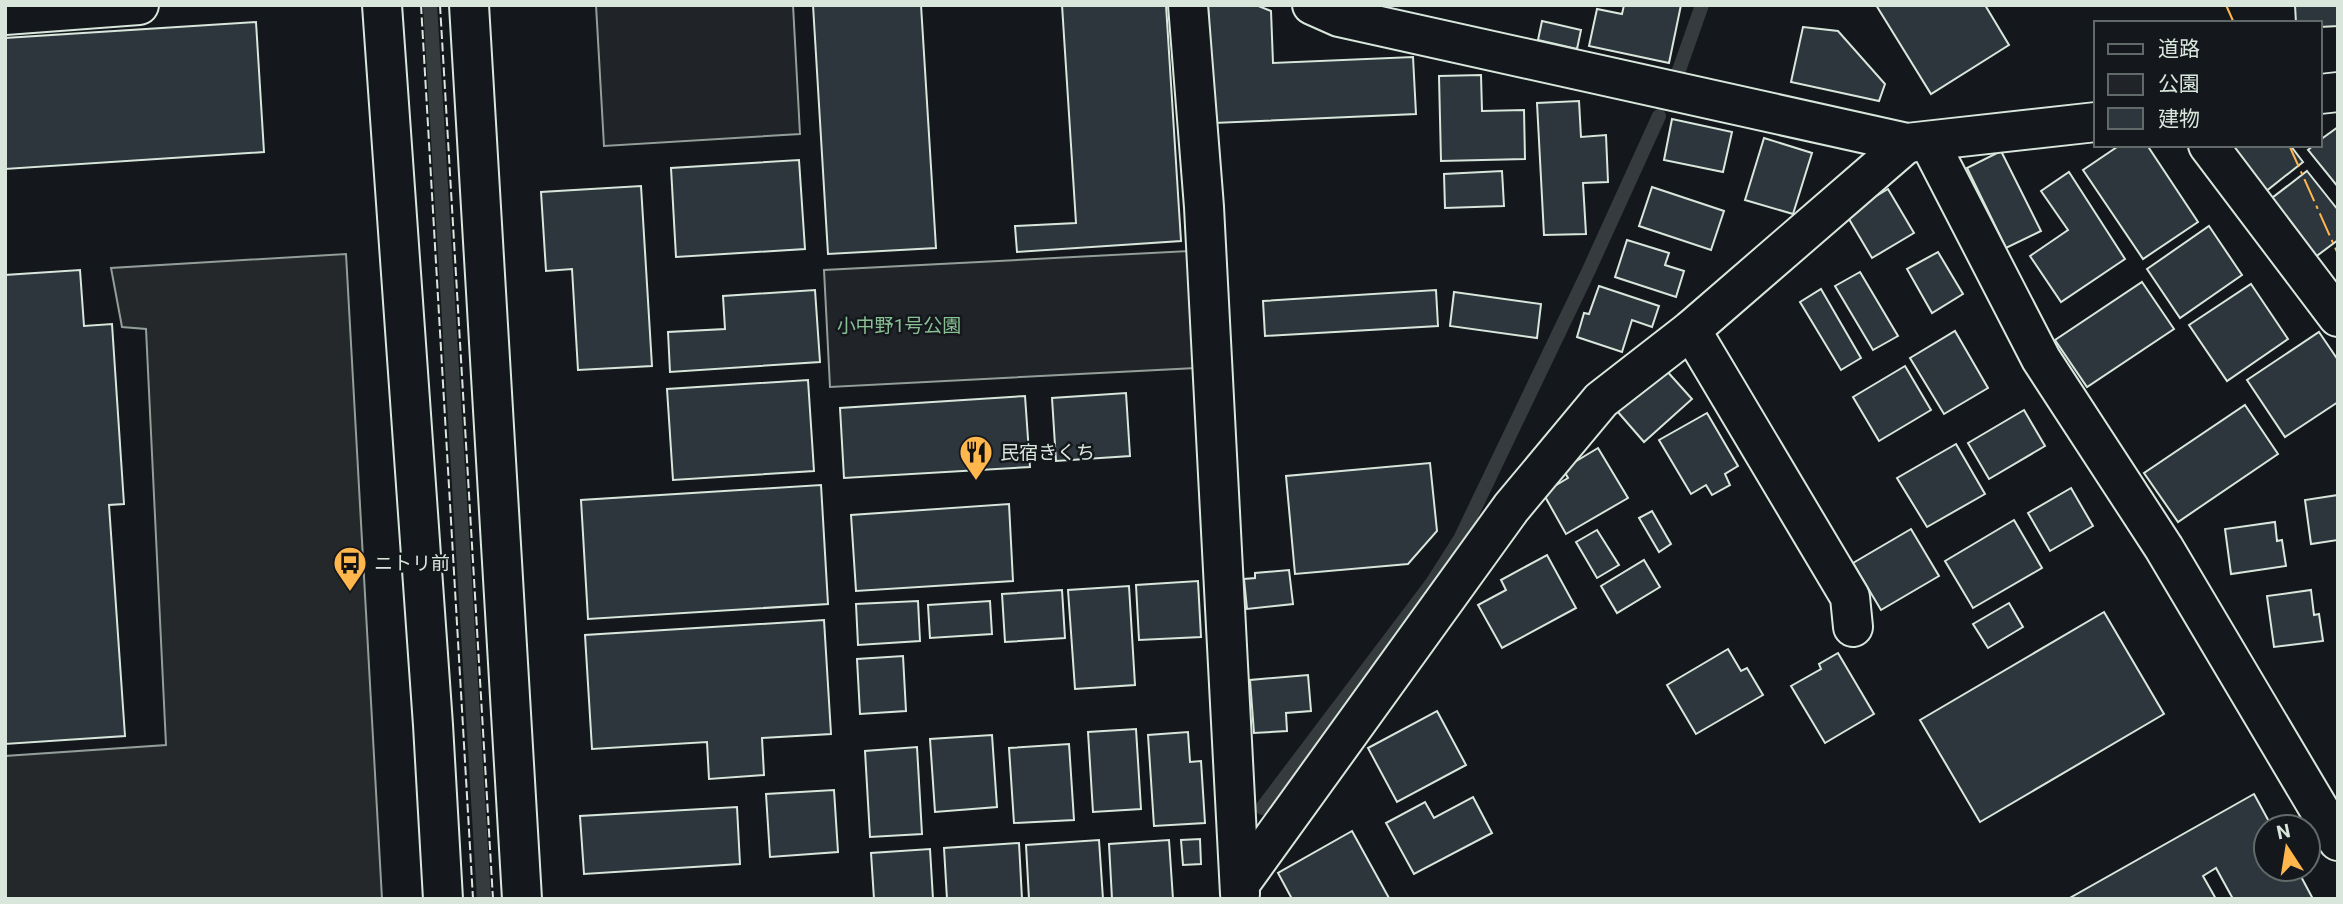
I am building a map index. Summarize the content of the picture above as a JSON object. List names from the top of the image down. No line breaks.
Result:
{"parks":["小中野1号公園"],"places":{"restaurant":["民宿きくち"],"bus stop":["ニトリ前"]},"legend":["道路","公園","建物"],"north":"top"}
